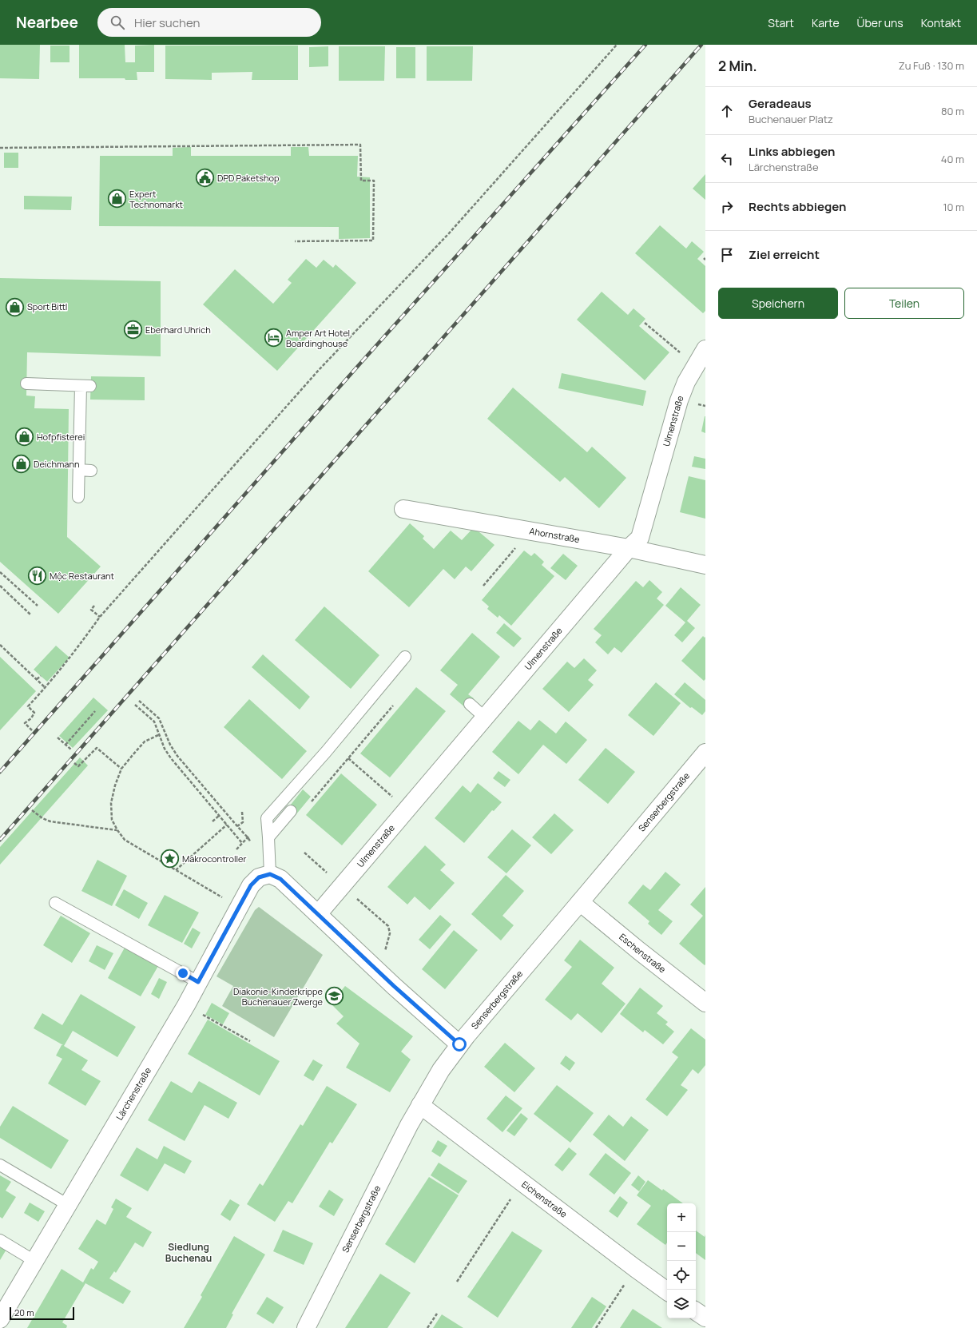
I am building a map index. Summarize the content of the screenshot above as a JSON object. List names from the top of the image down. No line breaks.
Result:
{"streets":{"street":["Ulmenstraße","Ahornstraße","Senserbergstraße","Eschenstraße","Lärchenstraße","Eichenstraße"]},"crossings":[["Ulmenstraße","Ahornstraße"],["Senserbergstraße","Eschenstraße"],["Senserbergstraße","Eichenstraße"]],"districts":["Siedlung Buchenau"],"places":{"public building":["DPD Paketshop"],"shop":["Expert Technomarkt","Sport Bittl","Hofpfisterei","Deichmann"],"office":["Eberhard Uhrich"],"hotel":["Amper Art Hotel Boardinghouse"],"restaurant":["Mộc Restaurant"],"place":["Makrocontroller"],"school or university":["Diakonie-Kinderkrippe Buchenauer Zwerge"]},"scale_bar":"20 m","page":{"header":"Nearbee","search":"Hier suchen","nav":["Start","Karte","Über uns","Kontakt"],"heading":["2 Min.","Zu Fuß · 130 m"],"list":[["Geradeaus","Buchenauer Platz","80 m"],["Links abbiegen","Lärchenstraße","40 m"],["Rechts abbiegen","10 m"],"Ziel erreicht"],"buttons":["Speichern","Teilen"],"map_buttons":["+","−"],"scale":"20 m"}}
